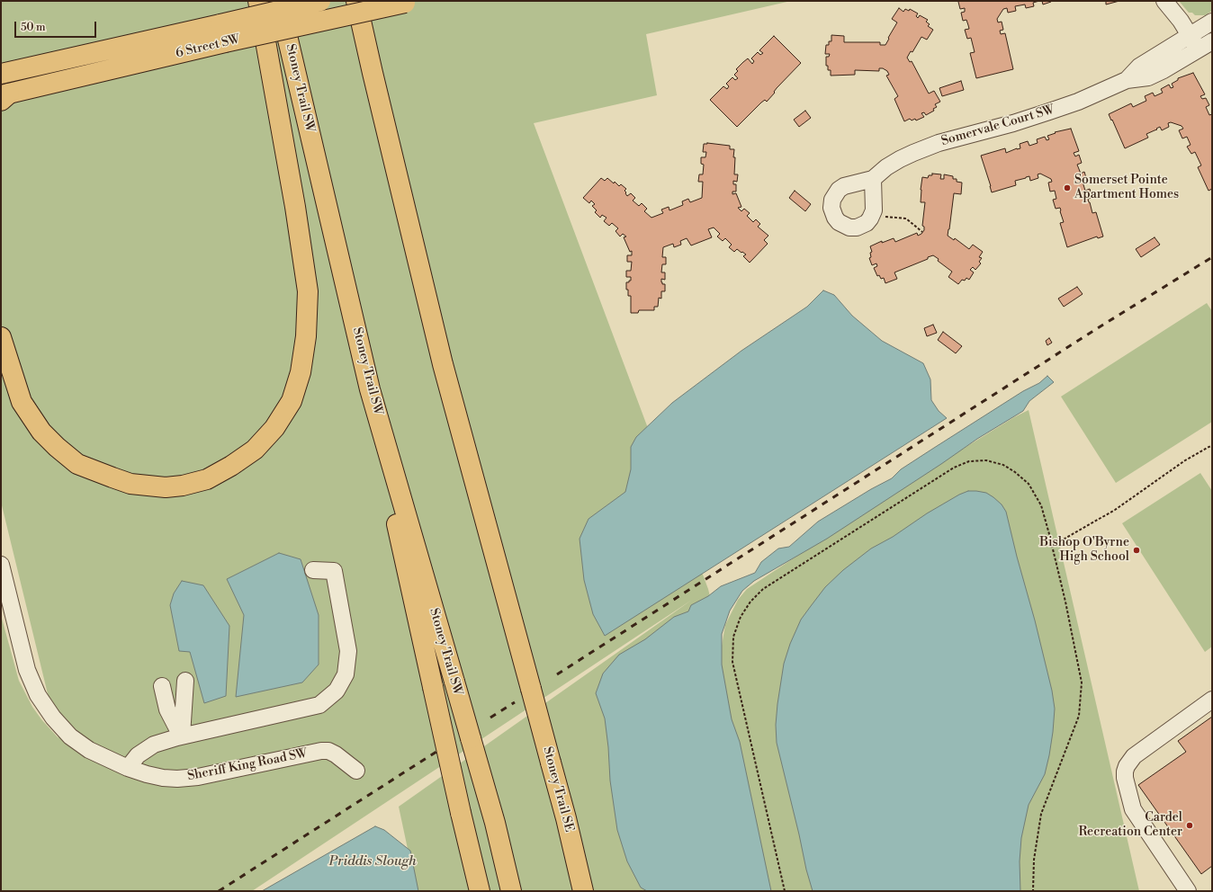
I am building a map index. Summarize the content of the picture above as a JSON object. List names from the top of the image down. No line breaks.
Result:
{"streets":{"main road":["6 Street SW","Stoney Trail SW","Stoney Trail SE"],"street":["Somervale Court SW","Sheriff King Road SW"]},"water":["Priddis Slough"],"places":["Somerset Pointe Apartment Homes","Bishop O'Byrne High School","Cardel Recreation Center"],"scale_bar":"50 m"}
